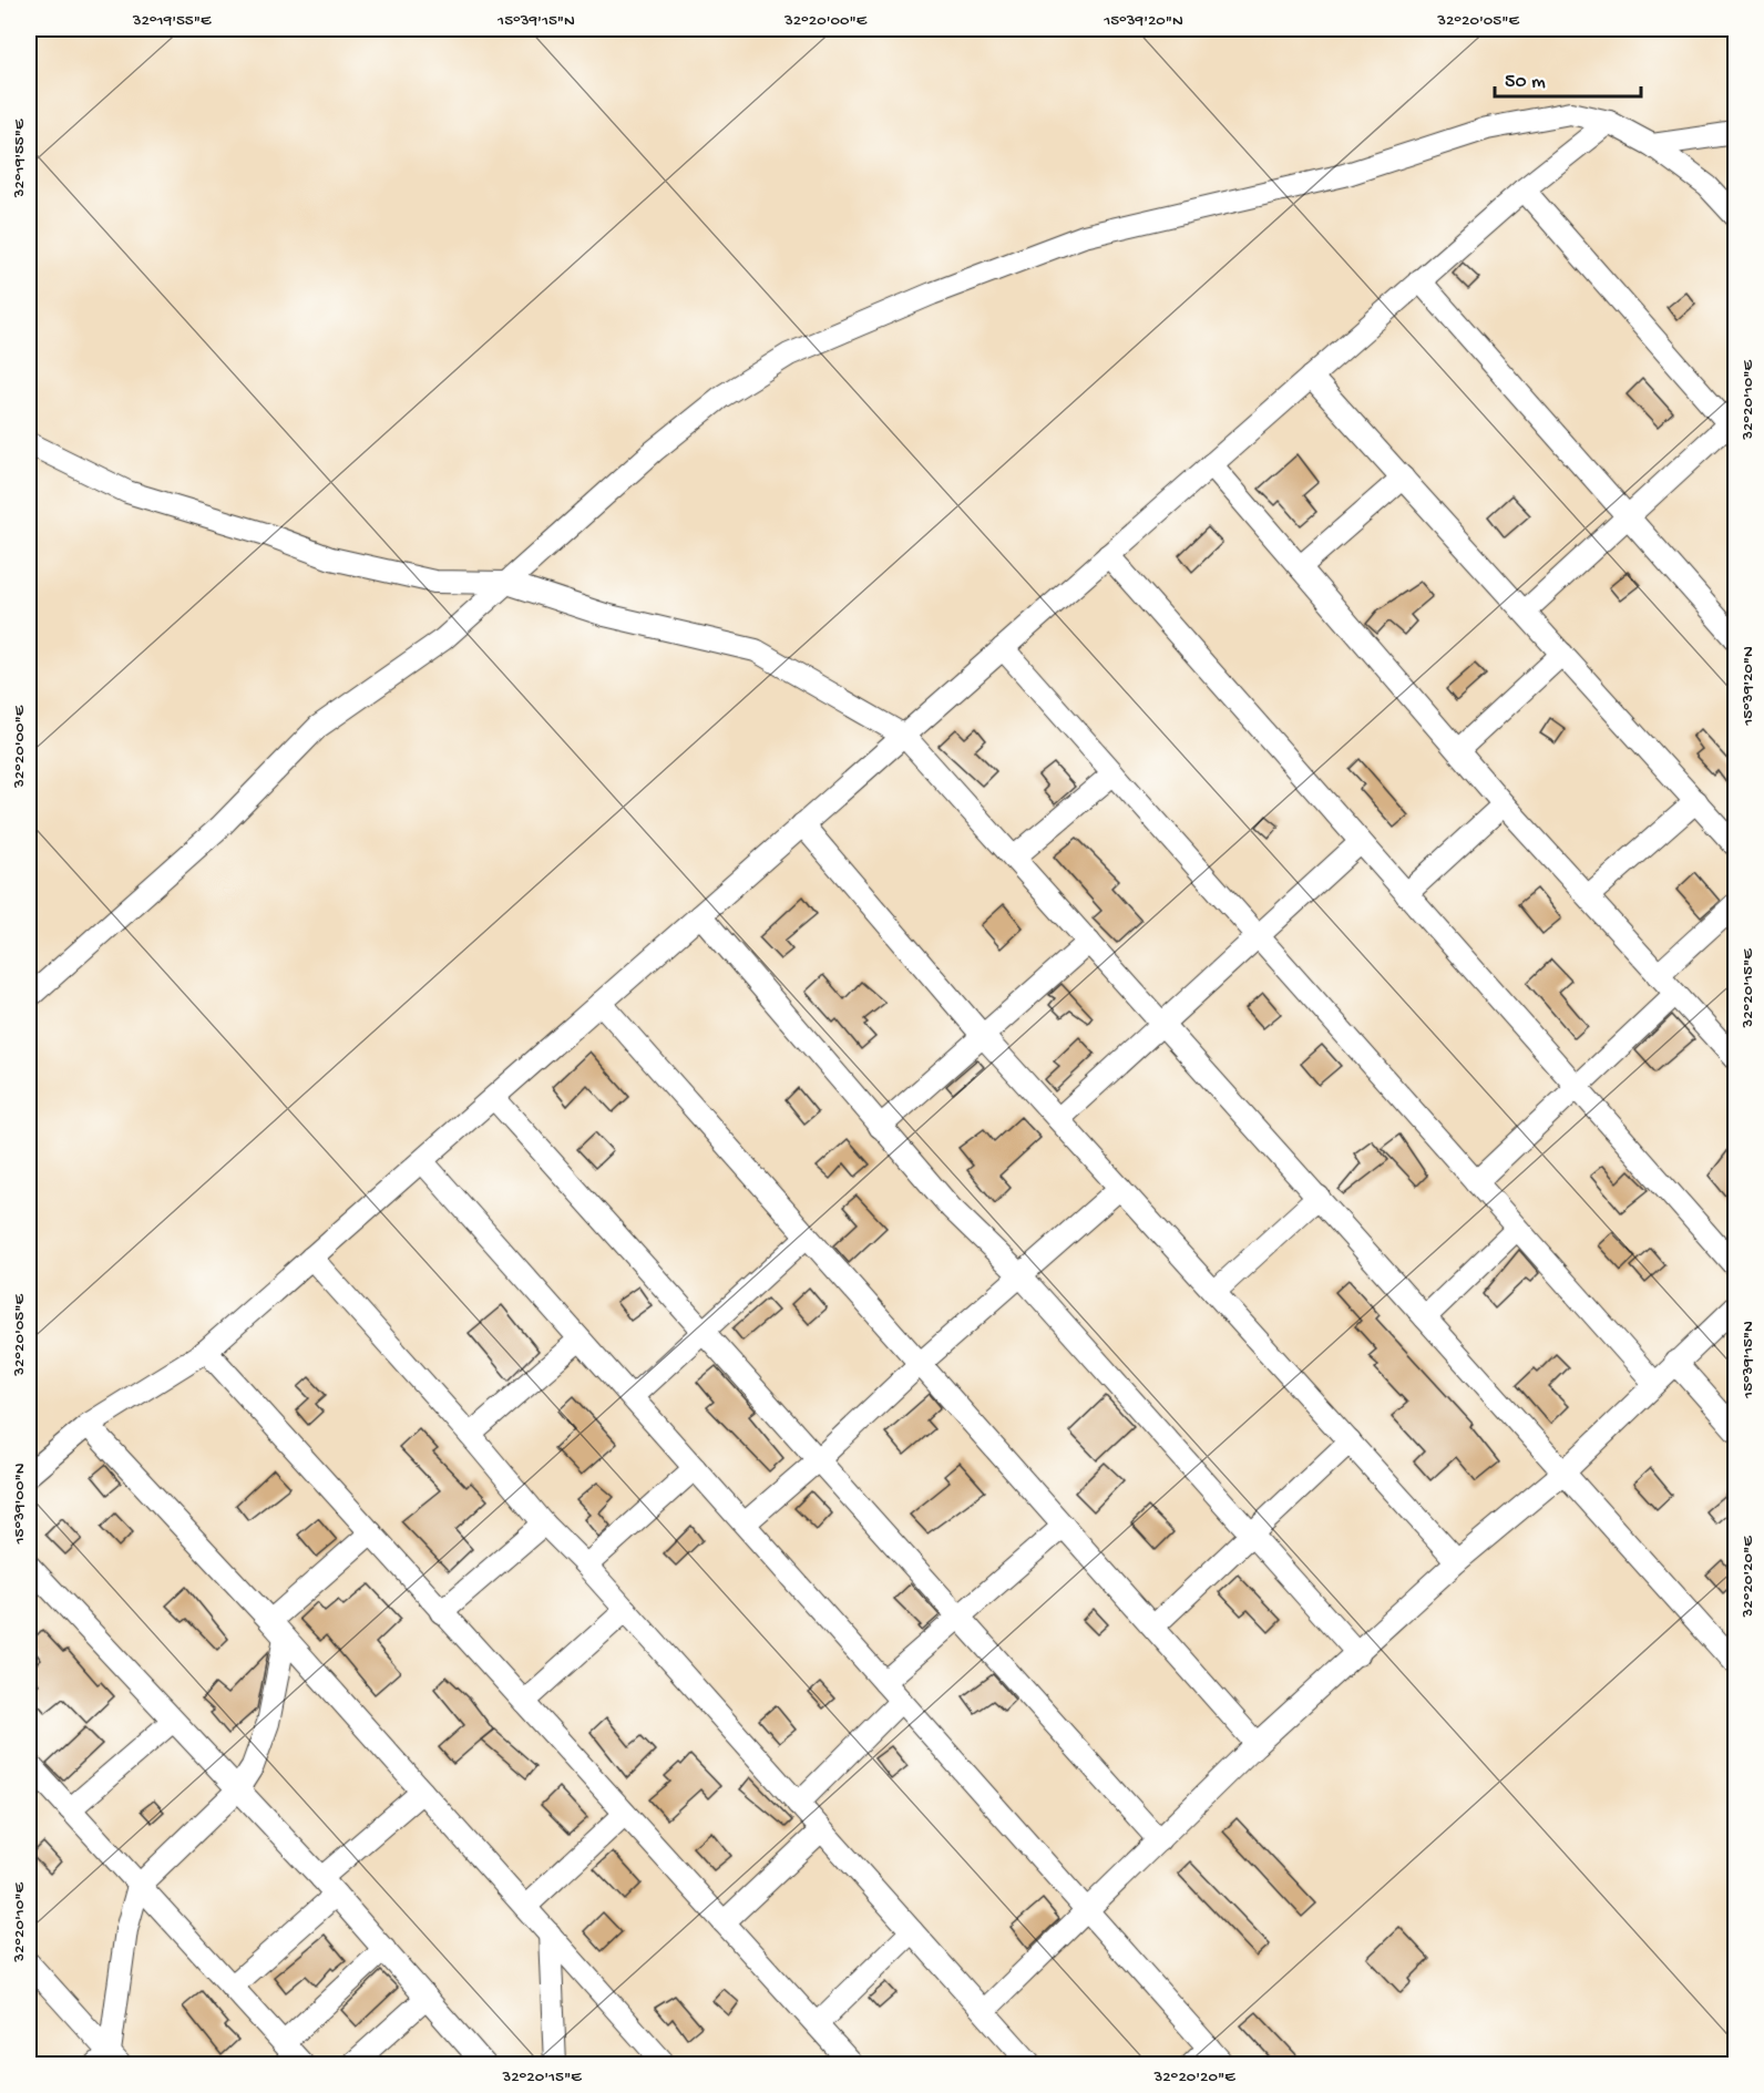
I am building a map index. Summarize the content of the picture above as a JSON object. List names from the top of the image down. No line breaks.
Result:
{"scale_bar":"50 m","coordinates":["32°19'55\"E","15°39'15\"N","32°20'00\"E","15°39'20\"N","32°20'05\"E","32°20'10\"E","32°20'15\"E","15°39'00\"N","32°20'20\"E"]}
